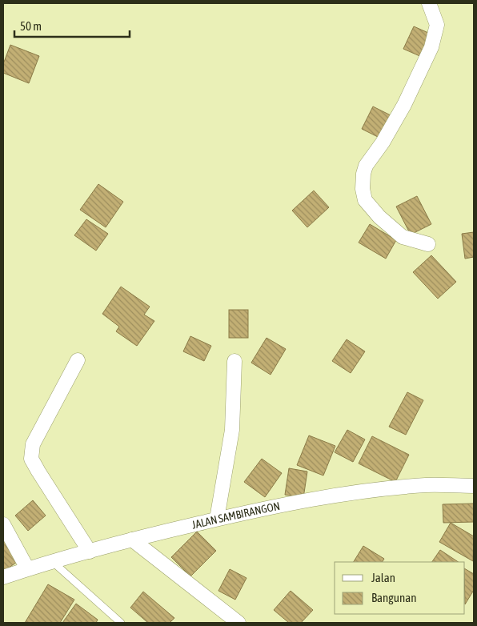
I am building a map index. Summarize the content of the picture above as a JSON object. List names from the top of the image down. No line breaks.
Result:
{"streets":{"street":["JALAN SAMBIRANGON"]},"legend":["Jalan","Bangunan"],"scale_bar":"50 m"}
